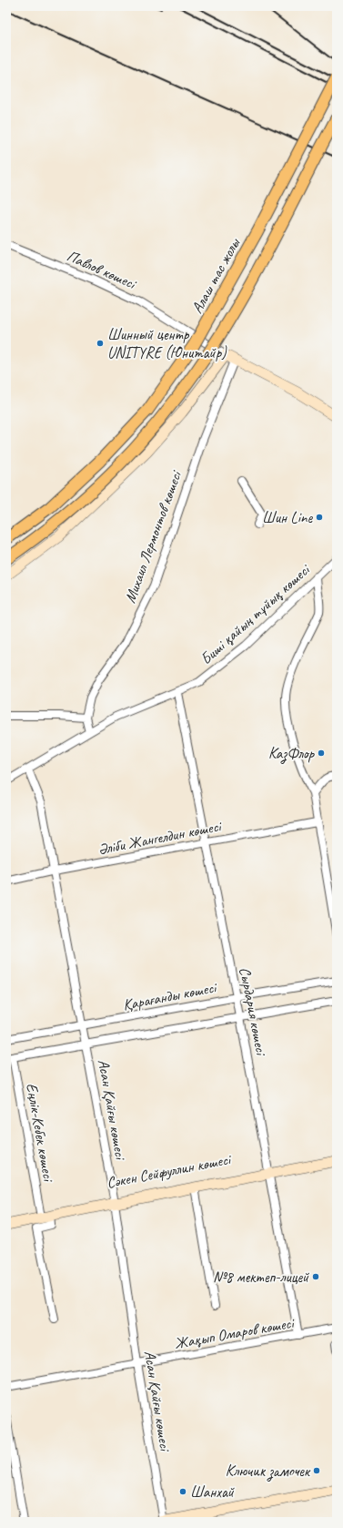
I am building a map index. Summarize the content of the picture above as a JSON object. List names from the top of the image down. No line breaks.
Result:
{"streets":{"main road":["Алаш тас жолы"],"street":["Павлов көшесі","Михаил Лермонтов көшесі","Биші қайың тұйық көшесі","Әліби Жангелдин көшесі","Қарағанды көшесі","Сырдария көшесі","Асан Қайғы көшесі","Еңлік-Кебек көшесі","Сәкен Сейфуллин көшесі","Жақып Омаров көшесі"]},"crossings":[["Павлов көшесі","Михаил Лермонтов көшесі"],["Михаил Лермонтов көшесі","Биші қайың тұйық көшесі"],["Биші қайың тұйық көшесі","Сырдария көшесі"],["Әліби Жангелдин көшесі","Сырдария көшесі"],["Әліби Жангелдин көшесі","Асан Қайғы көшесі"],["Қарағанды көшесі","Сырдария көшесі"],["Қарағанды көшесі","Асан Қайғы көшесі"],["Сырдария көшесі","Сәкен Сейфуллин көшесі"],["Сырдария көшесі","Жақып Омаров көшесі"],["Асан Қайғы көшесі","Сәкен Сейфуллин көшесі"],["Асан Қайғы көшесі","Жақып Омаров көшесі"],["Еңлік-Кебек көшесі","Сәкен Сейфуллин көшесі"]],"places":["Шинный центр UNITYRE (Юнитайр)","Шин Line","КазФлор","№8 мектеп-лицей","Ключик замочек","Шанхай"]}
